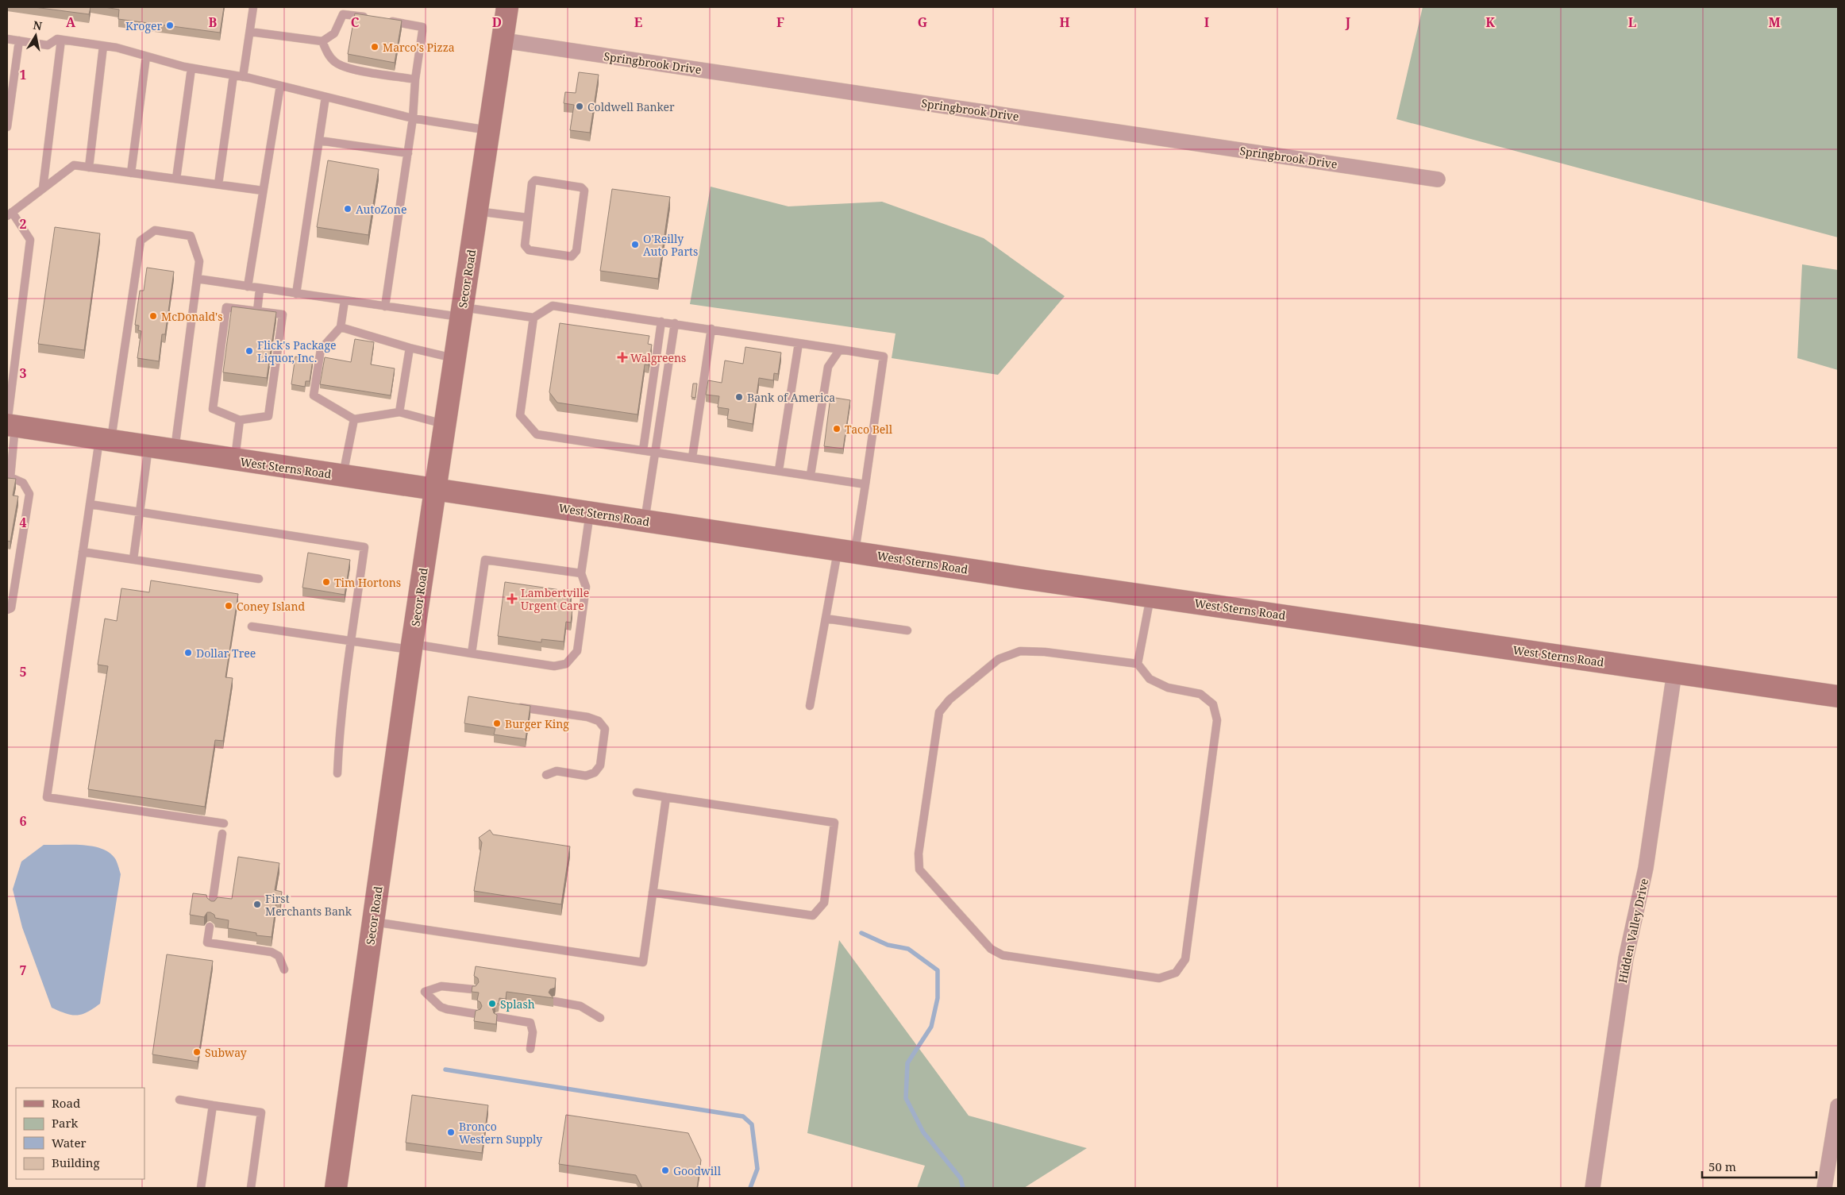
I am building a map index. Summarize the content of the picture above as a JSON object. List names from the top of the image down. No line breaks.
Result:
{"streets":{"main road":["Secor Road","West Sterns Road"],"street":["Springbrook Drive","Hidden Valley Drive"]},"crossings":[["Springbrook Drive","Secor Road"],["Secor Road","West Sterns Road"],["West Sterns Road","Hidden Valley Drive"]],"places":{"other":["Kroger","Marco's Pizza","Coldwell Banker","AutoZone","O'Reilly Auto Parts","McDonald's","Flick's Package Liquor, Inc.","Bank of America","Taco Bell","Tim Hortons","Coney Island","Dollar Tree","Burger King","First Merchants Bank","Splash","Subway","Bronco Western Supply","Goodwill"],"health":["Walgreens","Lambertville Urgent Care"]},"legend":["Road","Park","Water","Building"],"scale_bar":"50 m","north":"top","grid":{"columns":["A","B","C","D","E","F","G","H","I","J","K","L","M"],"rows":["1","2","3","4","5","6","7"]}}
